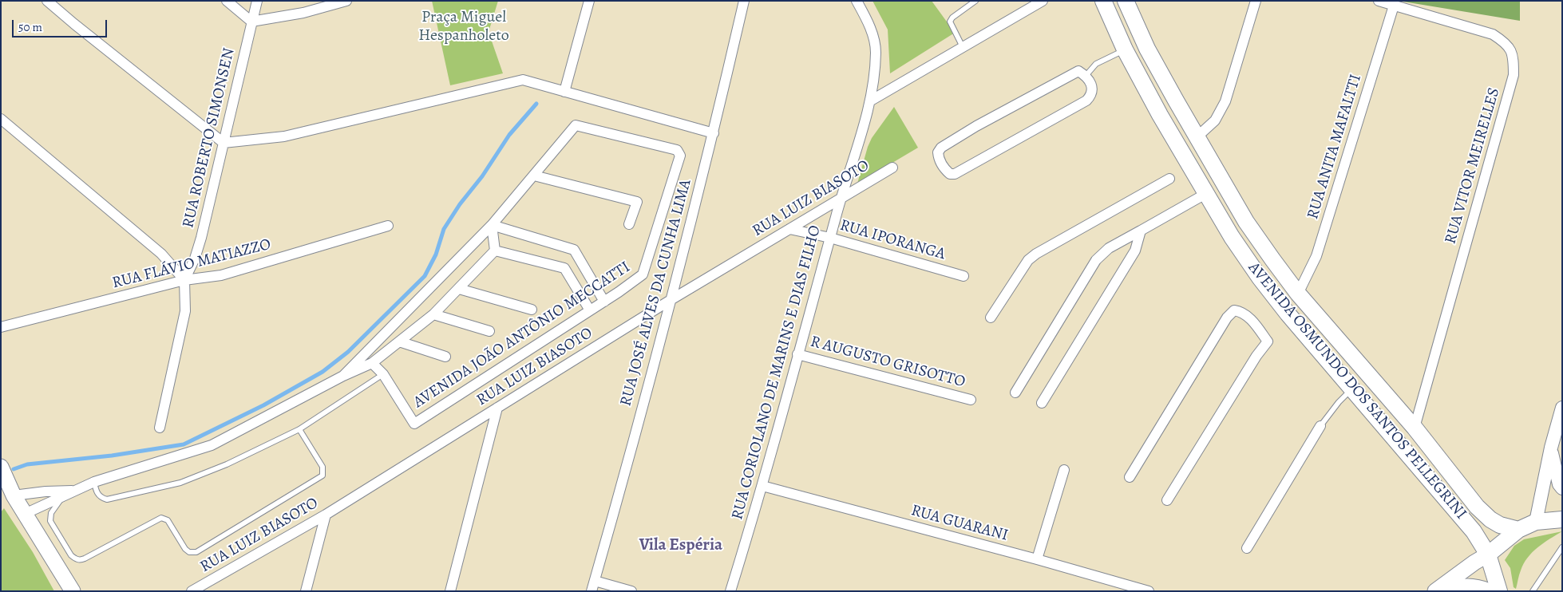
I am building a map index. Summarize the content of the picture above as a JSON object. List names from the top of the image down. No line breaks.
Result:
{"streets":{"main road":["AVENIDA OSMUNDO DOS SANTOS PELLEGRINI"],"street":["RUA ROBERTO SIMONSEN","RUA ANITA MAFALTTI","RUA VITOR MEIRELLES","RUA LUIZ BIASOTO","RUA IPORANGA","RUA FLÁVIO MATIAZZO","RUA JOSÉ ALVES DA CUNHA LIMA","AVENIDA JOÃO ANTÔNIO MECCATTI","R AUGUSTO GRISOTTO","RUA CORIOLANO DE MARINS E DIAS FILHO","RUA GUARANI"]},"crossings":[["RUA ROBERTO SIMONSEN","RUA FLÁVIO MATIAZZO"],["RUA ANITA MAFALTTI","RUA VITOR MEIRELLES"],["RUA ANITA MAFALTTI","AVENIDA OSMUNDO DOS SANTOS PELLEGRINI"],["RUA VITOR MEIRELLES","AVENIDA OSMUNDO DOS SANTOS PELLEGRINI"],["RUA LUIZ BIASOTO","RUA IPORANGA"],["RUA LUIZ BIASOTO","RUA JOSÉ ALVES DA CUNHA LIMA"],["RUA LUIZ BIASOTO","RUA CORIOLANO DE MARINS E DIAS FILHO"],["RUA IPORANGA","RUA CORIOLANO DE MARINS E DIAS FILHO"],["R AUGUSTO GRISOTTO","RUA CORIOLANO DE MARINS E DIAS FILHO"],["RUA CORIOLANO DE MARINS E DIAS FILHO","RUA GUARANI"]],"districts":["Vila Espéria"],"parks":["Praça Miguel Hespanholeto"],"scale_bar":"50 m"}
